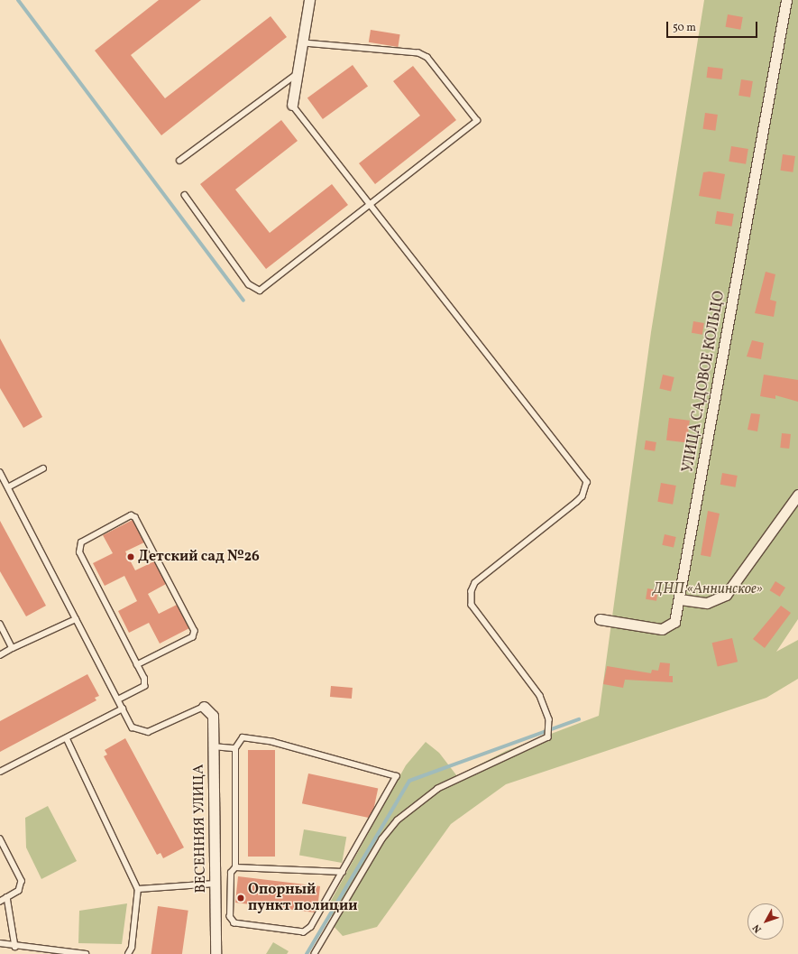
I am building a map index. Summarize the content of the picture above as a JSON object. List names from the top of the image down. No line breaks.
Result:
{"streets":{"street":["УЛИЦА САДОВОЕ КОЛЬЦО","ВЕСЕННЯЯ УЛИЦА"]},"parks":["ДНП «Аннинское»"],"places":["Детский сад №26","Опорный пункт полиции"],"scale_bar":"50 m","north":"bottom left"}
